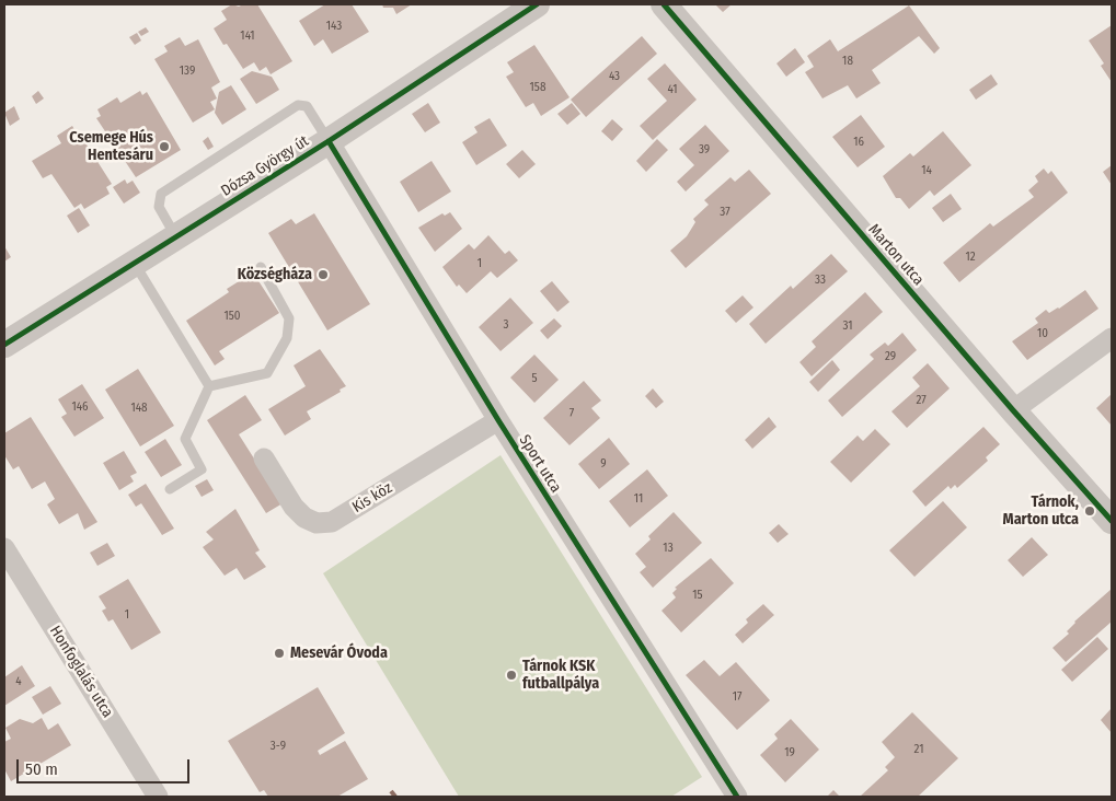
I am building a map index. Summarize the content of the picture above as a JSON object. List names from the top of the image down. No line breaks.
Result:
{"streets":{"street":["Dózsa György út","Marton utca","Sport utca","Kis köz","Honfoglalás utca"]},"crossings":[["Dózsa György út","Sport utca"],["Sport utca","Kis köz"]],"places":["Csemege Hús Hentesáru","Községháza","Tárnok, Marton utca","Mesevár Óvoda","Tárnok KSK futballpálya"],"house_numbers":["143","141","18","139","43","158","41","16","39","14","37","12","1","33","150","3","31","10","29","5","27","146","148","7","9","11","13","15","1","4","17","3-9","21","19"],"scale_bar":"50 m"}
